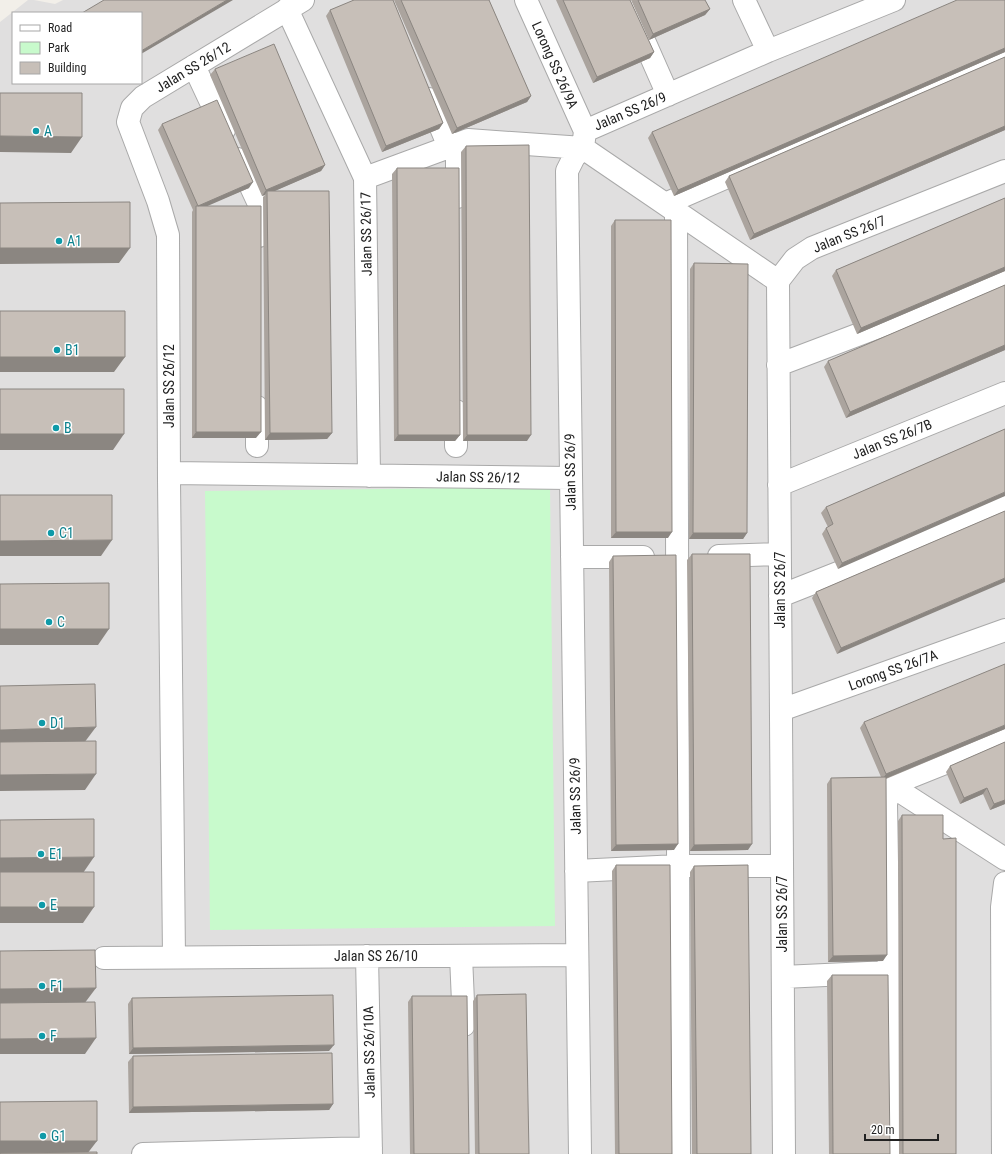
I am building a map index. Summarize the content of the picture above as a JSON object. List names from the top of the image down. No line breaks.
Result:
{"streets":{"street":["Lorong SS 26/9A","Jalan SS 26/12","Jalan SS 26/9","Jalan SS 26/17","Jalan SS 26/7","Jalan SS 26/7B","Lorong SS 26/7A","Jalan SS 26/10","Jalan SS 26/10A"]},"crossings":[["Lorong SS 26/9A","Jalan SS 26/9"],["Jalan SS 26/12","Jalan SS 26/9"],["Jalan SS 26/12","Jalan SS 26/17"],["Jalan SS 26/9","Jalan SS 26/10"],["Jalan SS 26/7","Jalan SS 26/7B"],["Jalan SS 26/7","Lorong SS 26/7A"],["Jalan SS 26/10","Jalan SS 26/10A"]],"places":["A","A1","B1","B","C1","C","D1","E1","E","F1","F","G1"],"legend":["Road","Park","Building"],"scale_bar":"20 m"}
